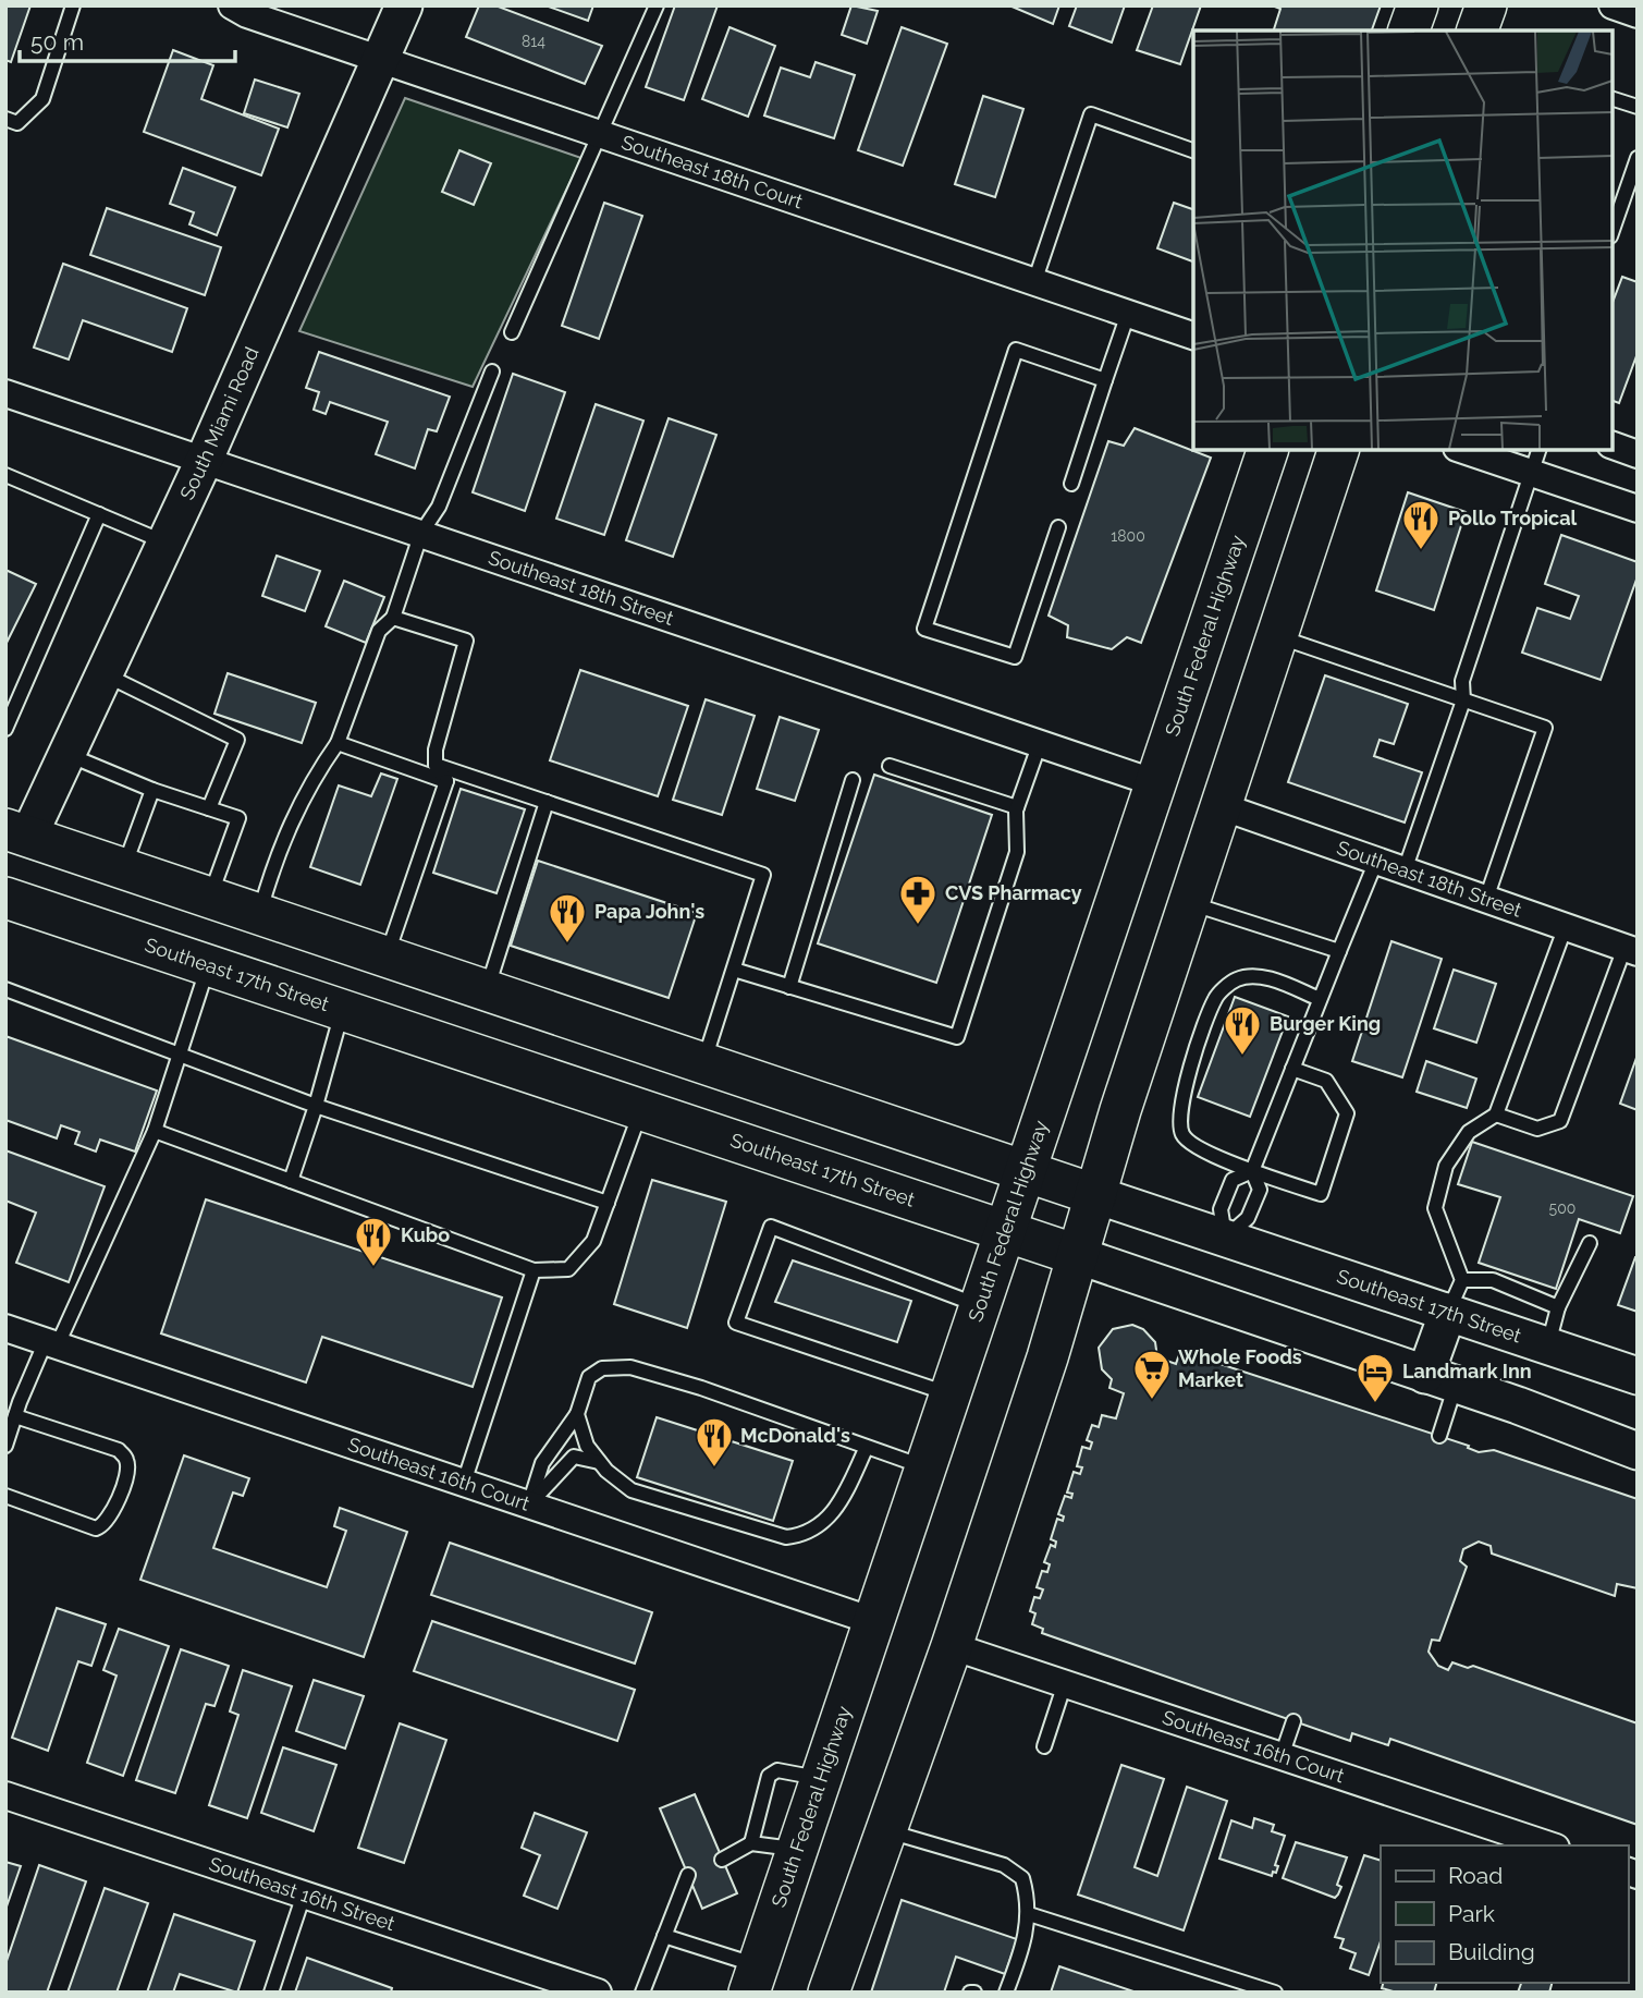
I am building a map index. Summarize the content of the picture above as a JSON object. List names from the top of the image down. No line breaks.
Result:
{"streets":{"main road":["South Miami Road","South Federal Highway","Southeast 17th Street"],"street":["Southeast 18th Court","Southeast 18th Street","Southeast 16th Court","Southeast 16th Street"]},"crossings":[["Southeast 18th Court","South Miami Road"],["South Miami Road","Southeast 18th Street"],["South Miami Road","Southeast 17th Street"],["Southeast 18th Street","South Federal Highway"],["South Federal Highway","Southeast 17th Street"],["South Federal Highway","Southeast 16th Court"]],"places":{"restaurant":["Pollo Tropical","Papa John's","Burger King","Kubo","McDonald's"],"pharmacy":["CVS Pharmacy"],"supermarket":["Whole Foods Market"],"hotel":["Landmark Inn"]},"house_numbers":["814","1800","500"],"legend":["Road","Park","Building"],"scale_bar":"50 m"}
